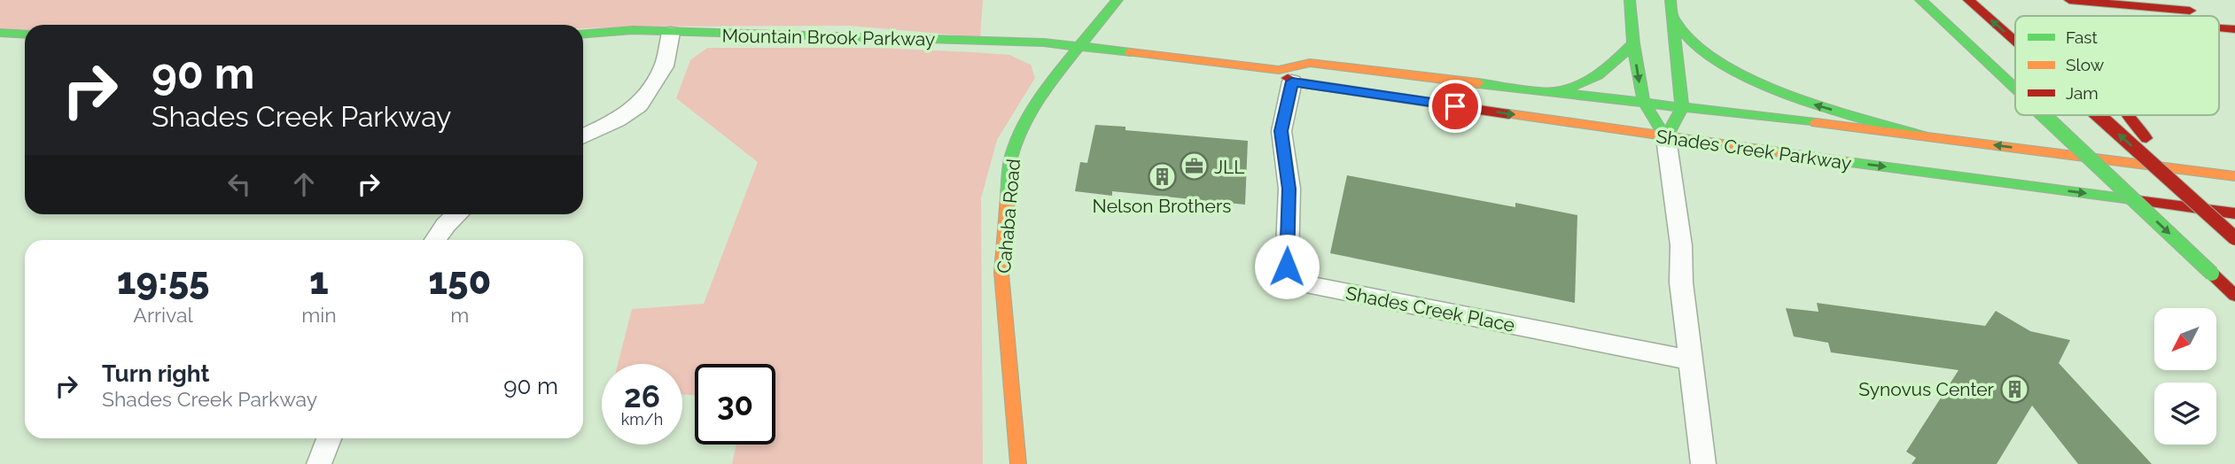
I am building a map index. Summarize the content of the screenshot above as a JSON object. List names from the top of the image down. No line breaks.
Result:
{"streets":{"main road":["Mountain Brook Parkway","Shades Creek Parkway","Cahaba Road"],"street":["Shades Creek Place"]},"crossings":[["Mountain Brook Parkway","Shades Creek Parkway"],["Mountain Brook Parkway","Cahaba Road"],["Shades Creek Parkway","Cahaba Road"],["Shades Creek Parkway","Shades Creek Place"]],"places":{"office":["JLL"],"building":["Nelson Brothers","Synovus Center"]},"legend":["Fast","Slow","Jam"],"north":"bottom left","page":{"turn":["90 m","Shades Creek Parkway"],"eta":["19:55","Arrival","1","min","150","m"],"list":[{"name":"Turn right","note":"Shades Creek Parkway","value":"90 m"}],"speed":"26 km/h","limit":"30"}}
